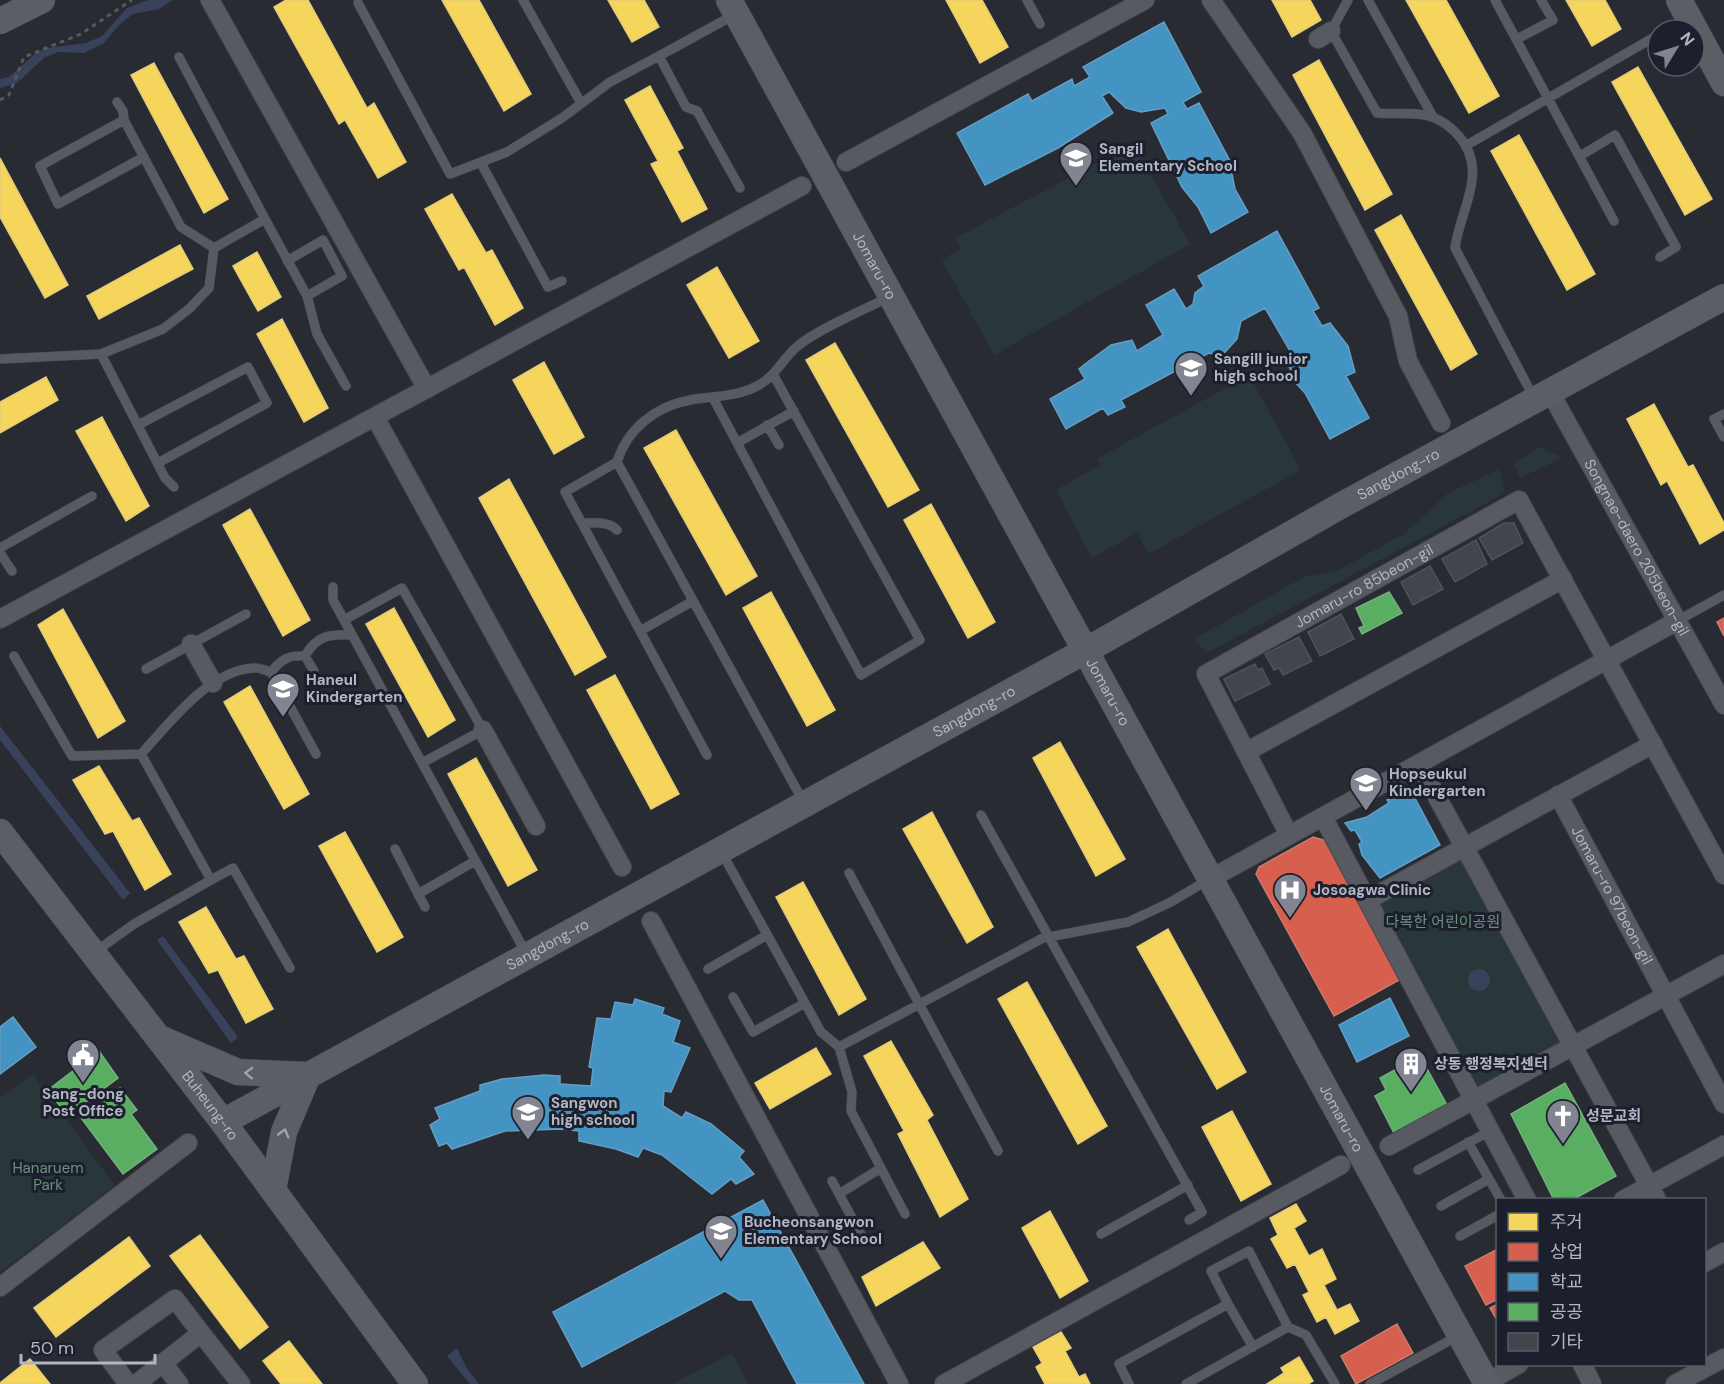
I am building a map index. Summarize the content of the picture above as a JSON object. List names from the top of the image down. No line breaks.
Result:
{"streets":{"street":["Jomaru-ro","Sangdong-ro","Songnae-daero 205beon-gil","Jomaru-ro 85beon-gil","Jomaru-ro 97beon-gil","Buheung-ro"]},"crossings":[["Jomaru-ro","Sangdong-ro"],["Sangdong-ro","Songnae-daero 205beon-gil"],["Sangdong-ro","Buheung-ro"]],"parks":["다복한 어린이공원","Hanaruem Park"],"places":{"school or university":["Sangil Elementary School","Sangill junior high school","Haneul Kindergarten","Hopseukul Kindergarten","Sangwon high school","Bucheonsangwon Elementary School"],"hospital":["Josoagwa Clinic"],"public building":["Sang-dong Post Office"],"building":["상동 행정복지센터"],"church":["성문교회"]},"legend":["주거","상업","학교","공공","기타"],"scale_bar":"50 m","north":"top right"}
